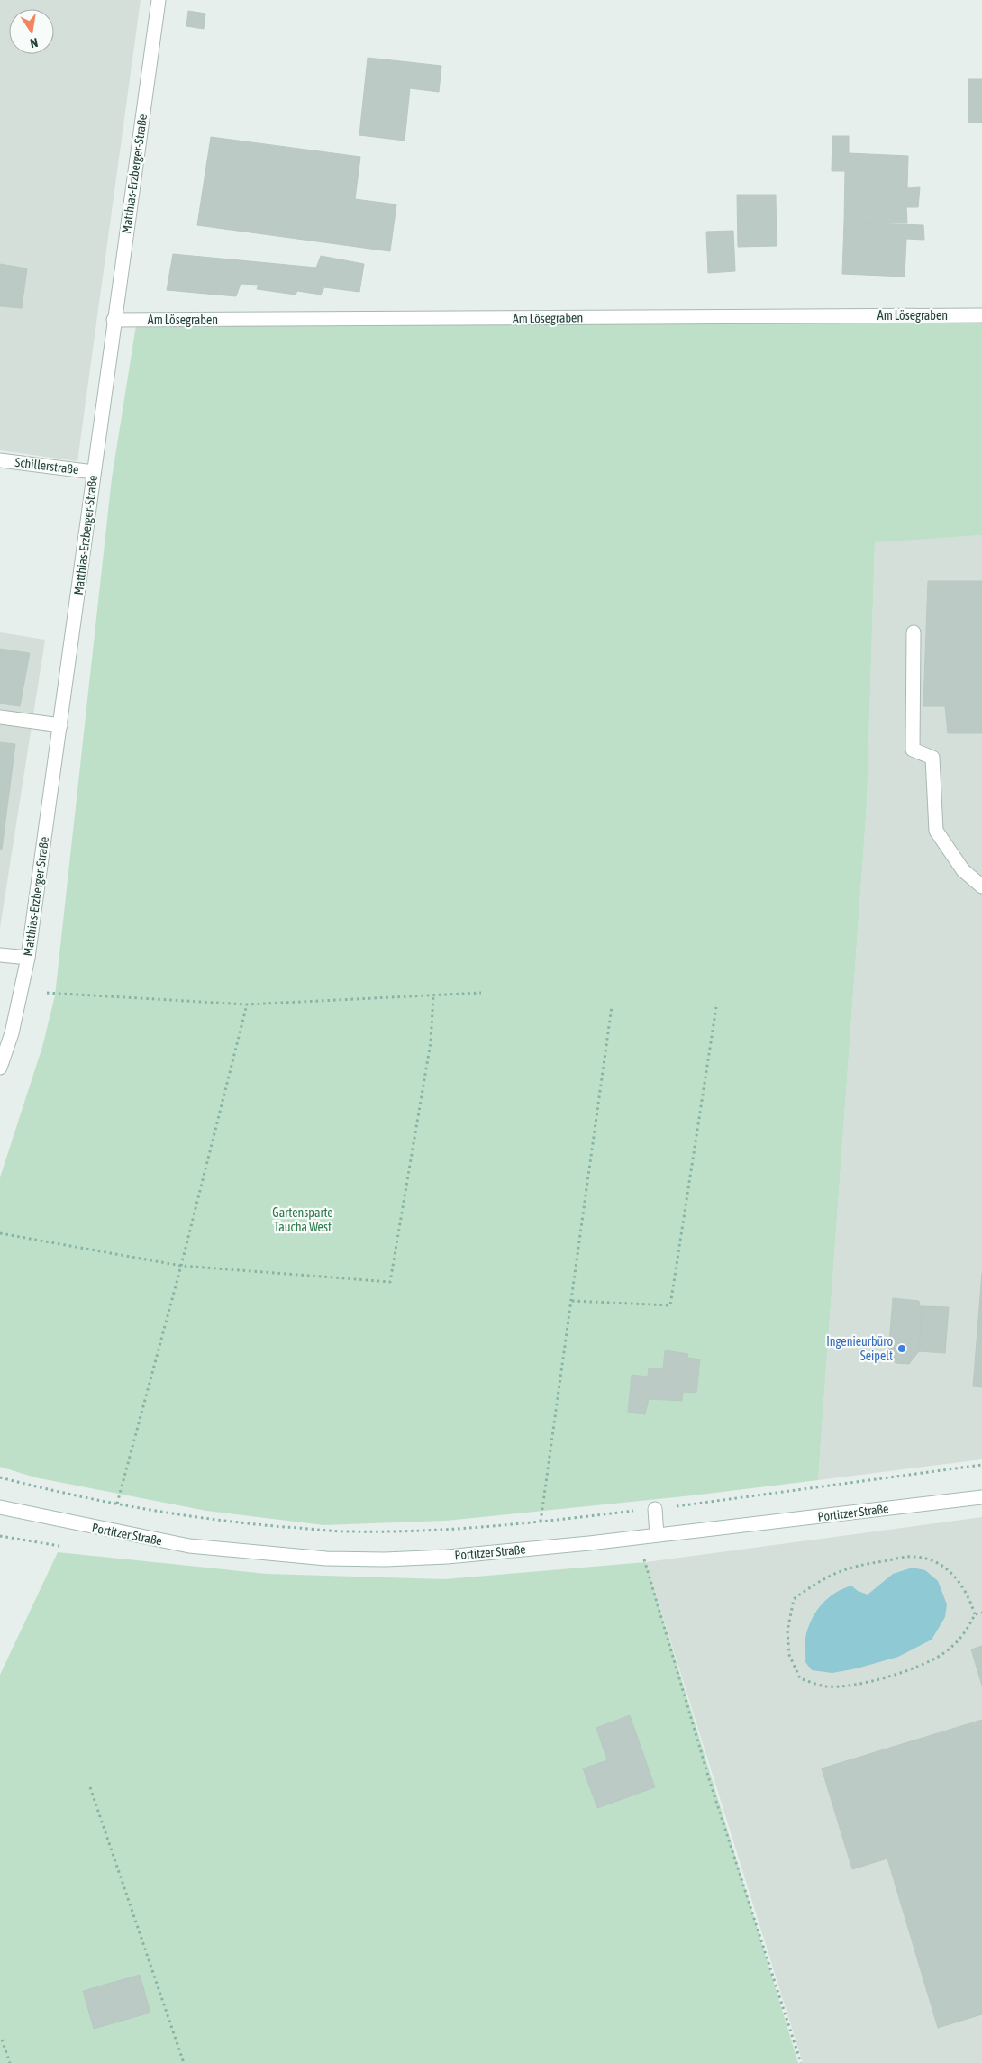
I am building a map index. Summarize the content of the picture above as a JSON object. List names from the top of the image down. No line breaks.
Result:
{"streets":{"street":["Matthias-Erzberger-Straße","Am Lösegraben","Schillerstraße","Portitzer Straße"]},"crossings":[["Matthias-Erzberger-Straße","Am Lösegraben"],["Matthias-Erzberger-Straße","Schillerstraße"]],"parks":["Gartensparte Taucha West"],"places":["Ingenieurbüro Seipelt"],"north":"bottom"}
